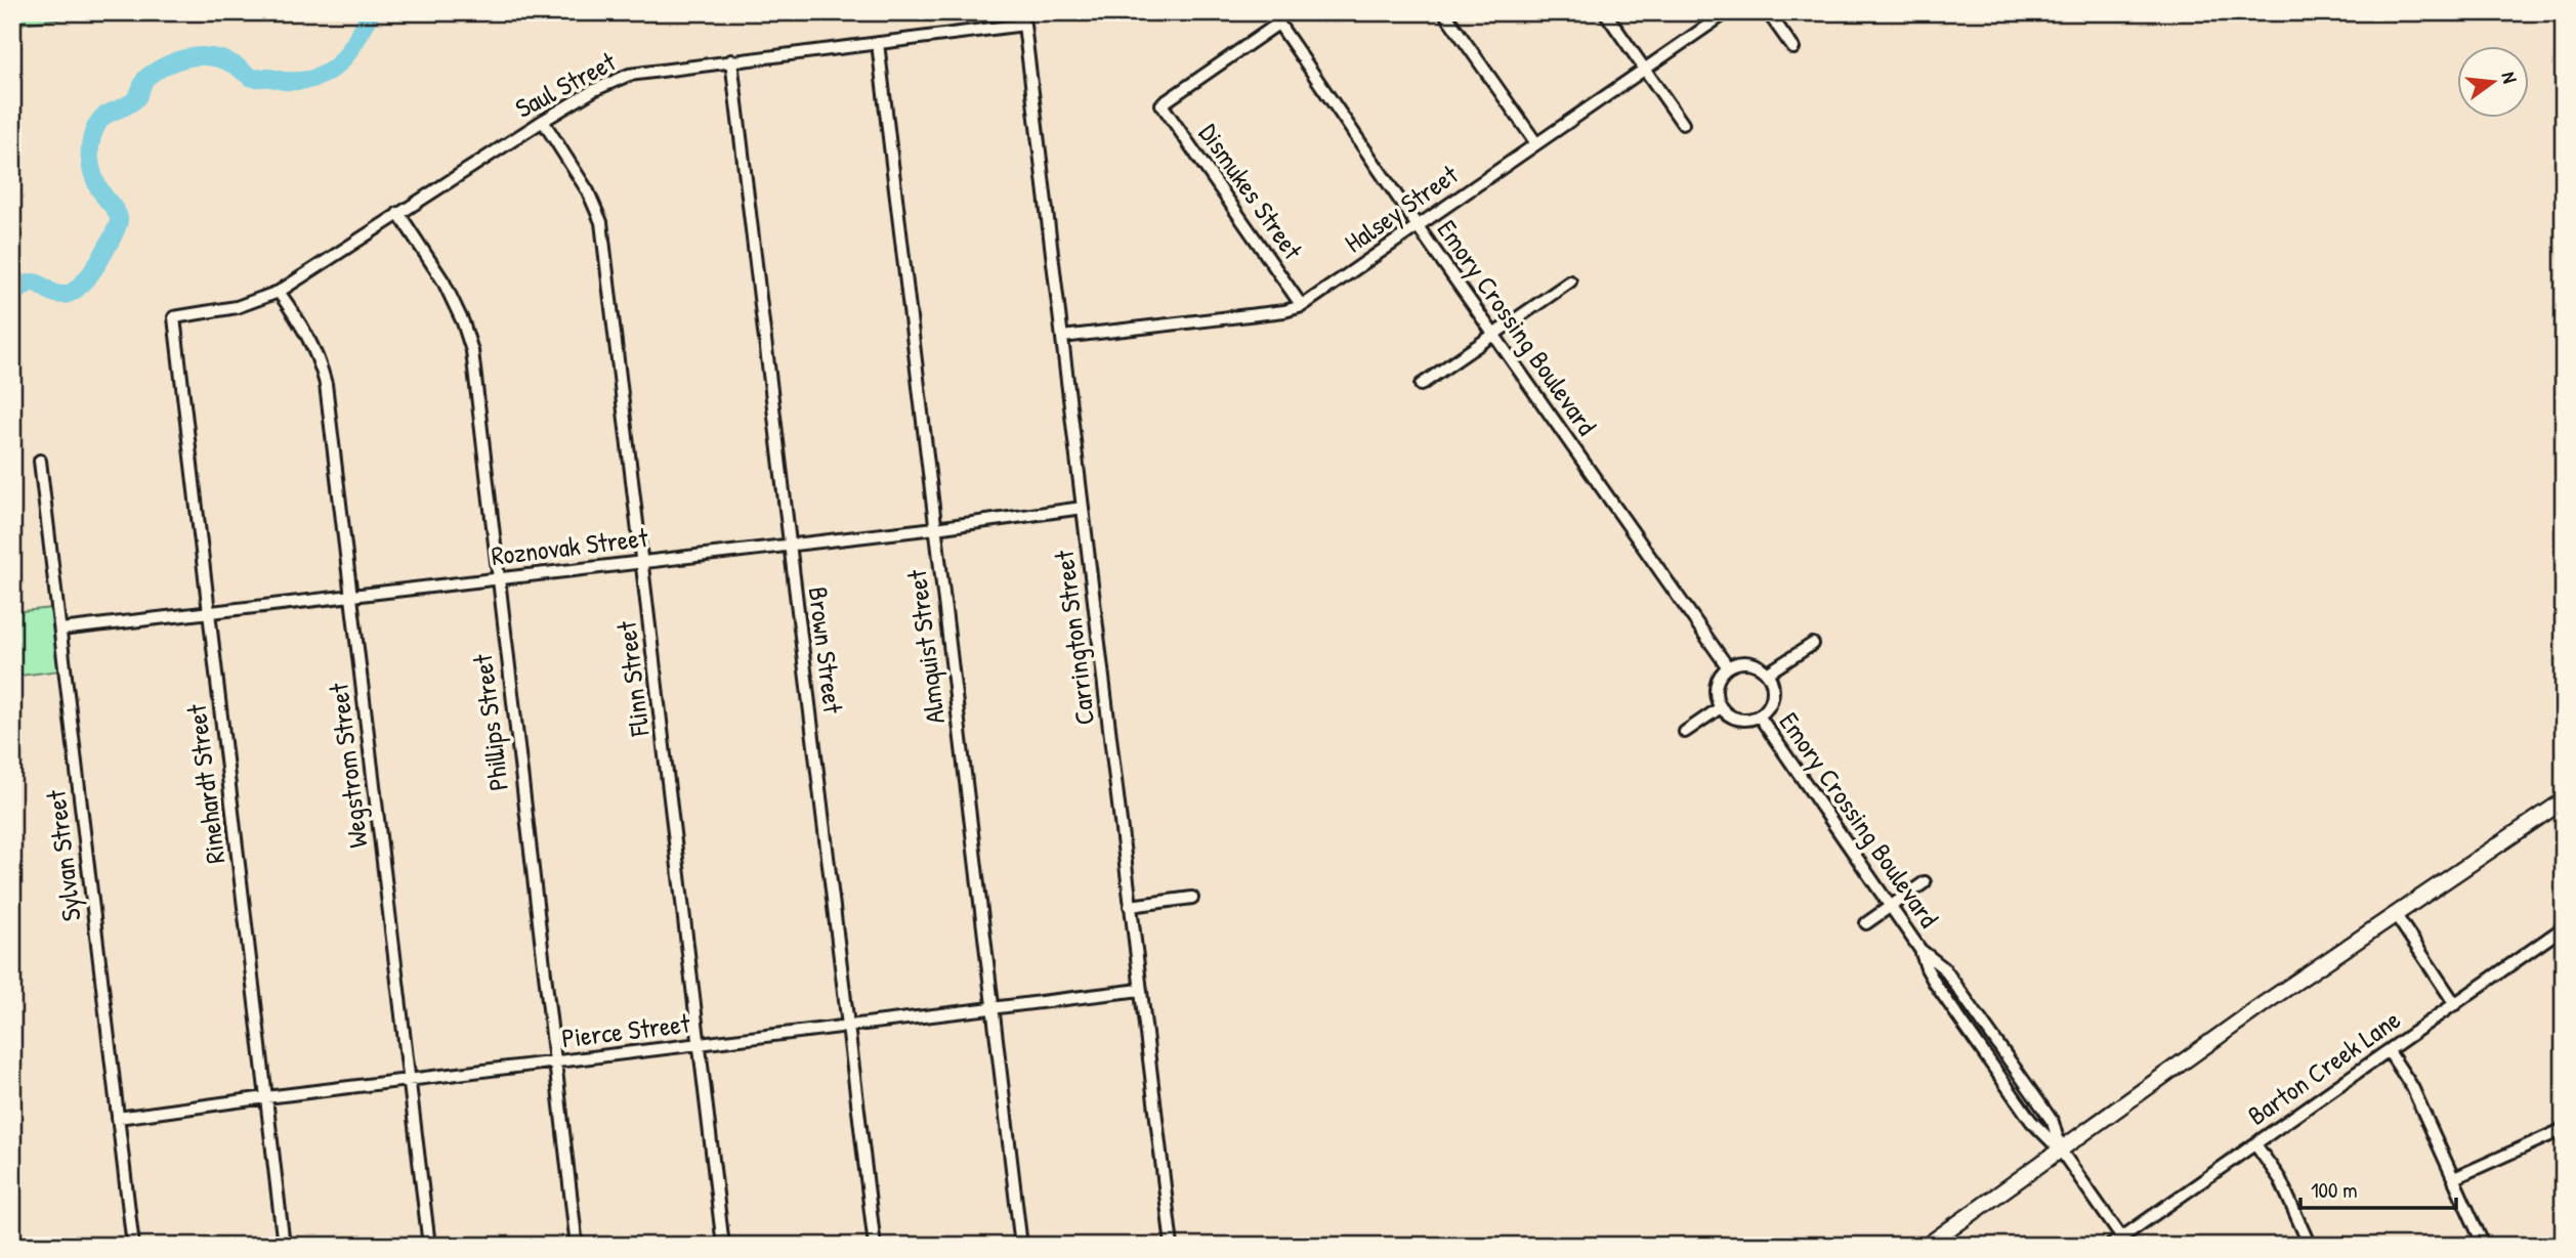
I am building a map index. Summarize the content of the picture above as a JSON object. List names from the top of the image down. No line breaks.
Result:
{"streets":{"street":["Saul Street","Dismukes Street","Halsey Street","Emory Crossing Boulevard","Roznovak Street","Carrington Street","Almquist Street","Brown Street","Flinn Street","Phillips Street","Wegstrom Street","Rinehardt Street","Sylvan Street","Pierce Street","Barton Creek Lane"]},"crossings":[["Saul Street","Carrington Street"],["Saul Street","Almquist Street"],["Saul Street","Brown Street"],["Saul Street","Flinn Street"],["Saul Street","Phillips Street"],["Saul Street","Wegstrom Street"],["Saul Street","Rinehardt Street"],["Dismukes Street","Halsey Street"],["Dismukes Street","Emory Crossing Boulevard"],["Halsey Street","Emory Crossing Boulevard"],["Halsey Street","Carrington Street"],["Roznovak Street","Carrington Street"],["Roznovak Street","Almquist Street"],["Roznovak Street","Brown Street"],["Roznovak Street","Flinn Street"],["Roznovak Street","Phillips Street"],["Roznovak Street","Wegstrom Street"],["Roznovak Street","Rinehardt Street"],["Roznovak Street","Sylvan Street"],["Carrington Street","Pierce Street"],["Almquist Street","Pierce Street"],["Brown Street","Pierce Street"],["Flinn Street","Pierce Street"],["Phillips Street","Pierce Street"],["Wegstrom Street","Pierce Street"],["Rinehardt Street","Pierce Street"],["Sylvan Street","Pierce Street"]],"scale_bar":"100 m","north":"right"}
